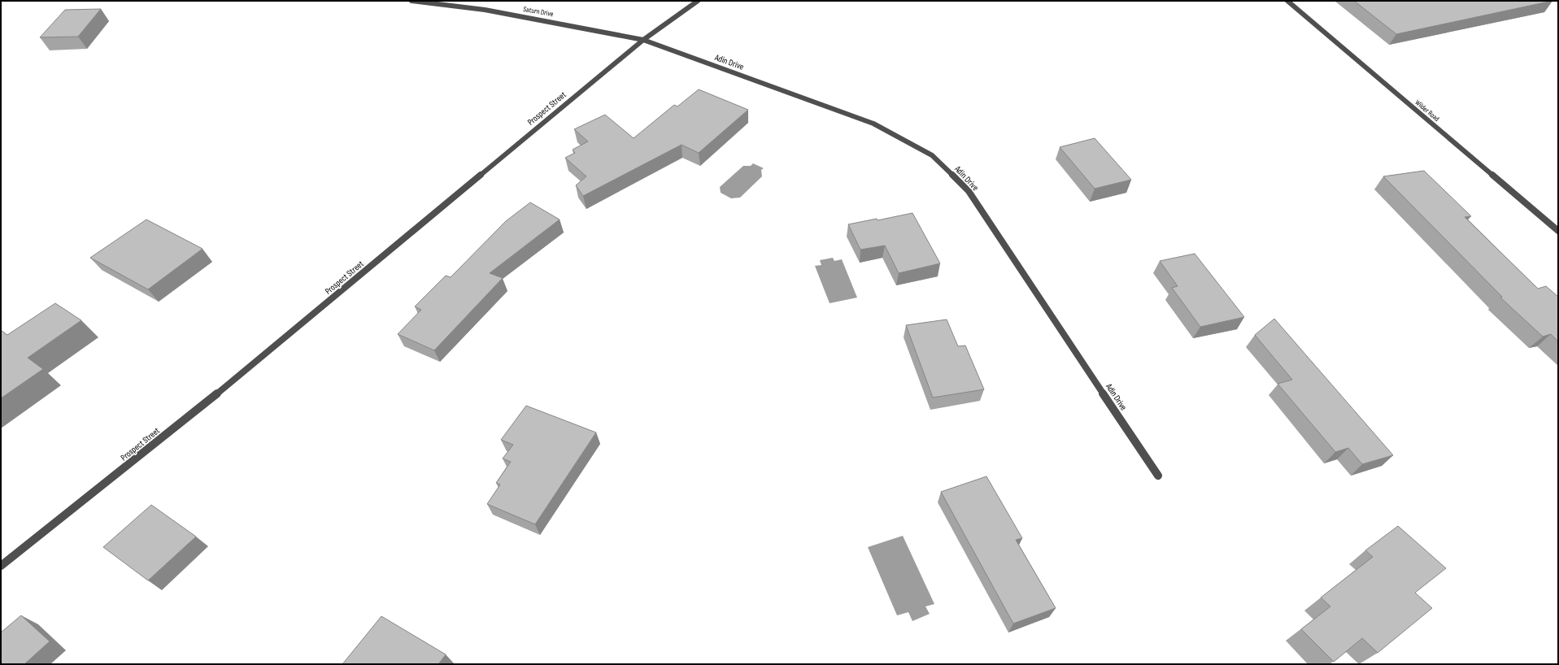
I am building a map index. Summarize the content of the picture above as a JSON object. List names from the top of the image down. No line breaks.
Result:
{"streets":{"street":["Saturn Drive","Adin Drive","Prospect Street","Wilder Road"]},"crossings":[["Saturn Drive","Adin Drive"],["Saturn Drive","Prospect Street"],["Adin Drive","Prospect Street"]]}
